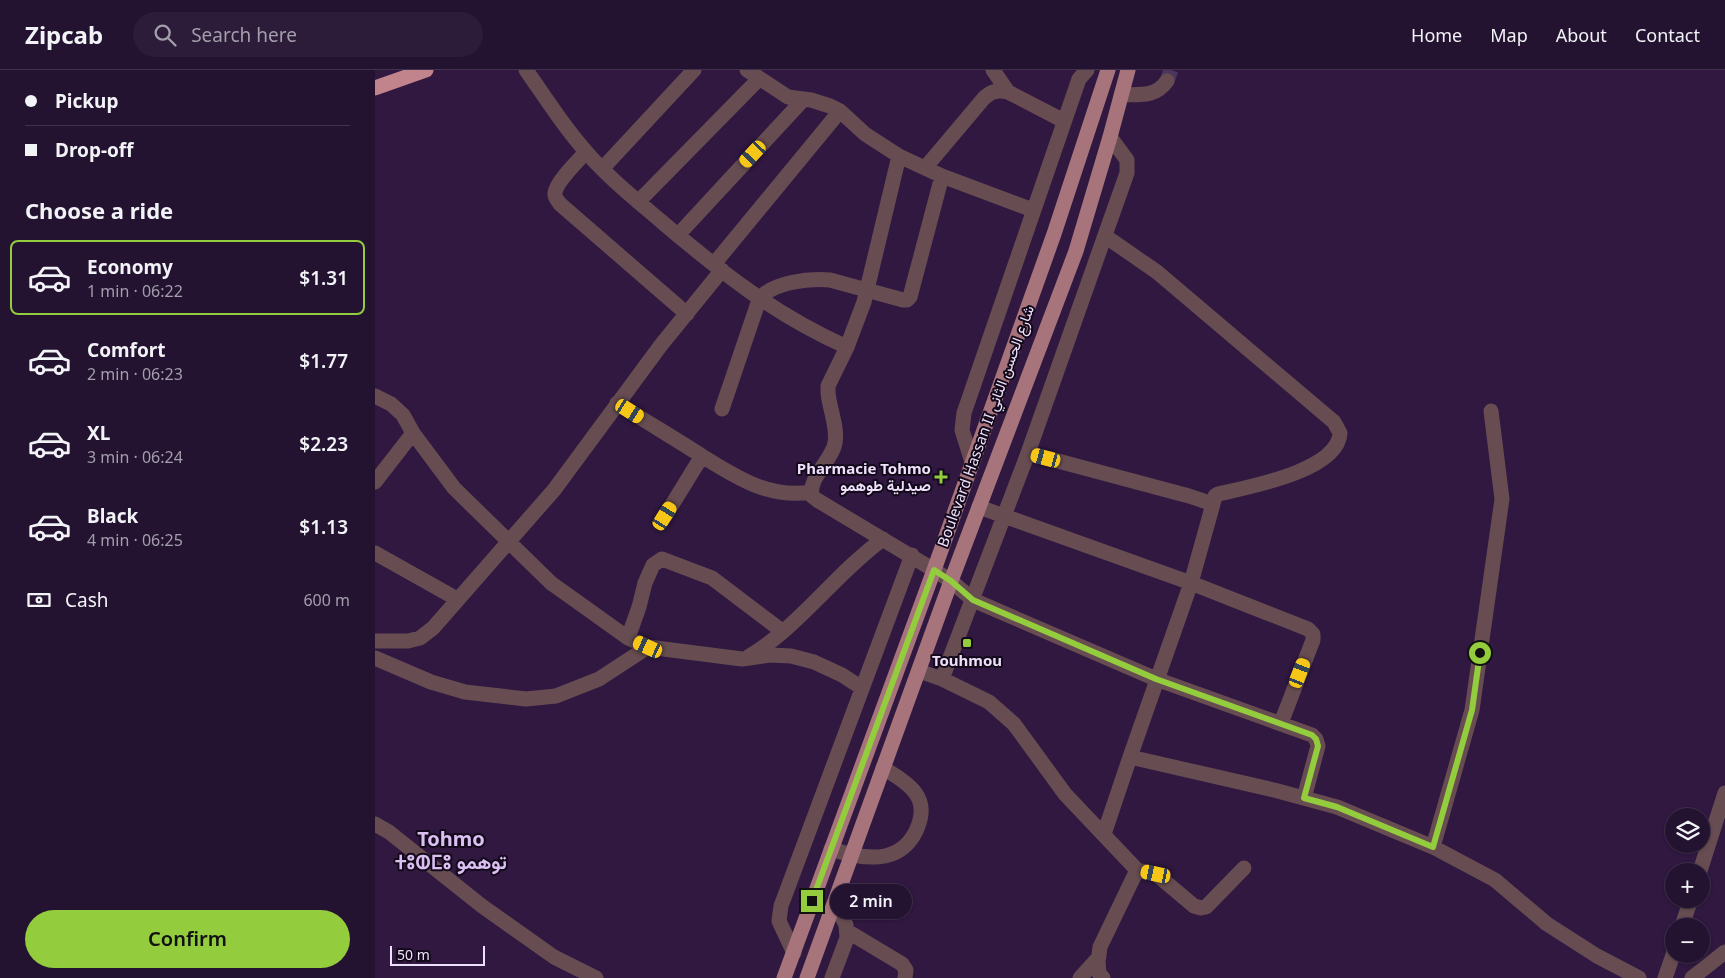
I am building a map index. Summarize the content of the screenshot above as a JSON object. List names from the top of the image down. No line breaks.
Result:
{"streets":{"main road":["Boulevard Hassan II شارع الحسن الثاني"]},"districts":["Tohmo ⵜⵓⵀⵎⵓ توهمو"],"places":{"health":["Pharmacie Tohmo صيدلية طوهمو"],"transit":["Touhmou"]},"scale_bar":"50 m","page":{"header":"Zipcab","search":"Search here","nav":["Home","Map","About","Contact"],"banner":["Pickup","Drop-off"],"heading":"Choose a ride","list":[{"name":"Economy","note":"1 min · 06:22","value":"$1.31"},{"name":"Comfort","note":"2 min · 06:23","value":"$1.77"},{"name":"XL","note":"3 min · 06:24","value":"$2.23"},{"name":"Black","note":"4 min · 06:25","value":"$1.13"}],"pay":["Cash","600 m"],"map_buttons":["+","−"],"bubble":"2 min","buttons":"Confirm","scale":"50 m"}}
